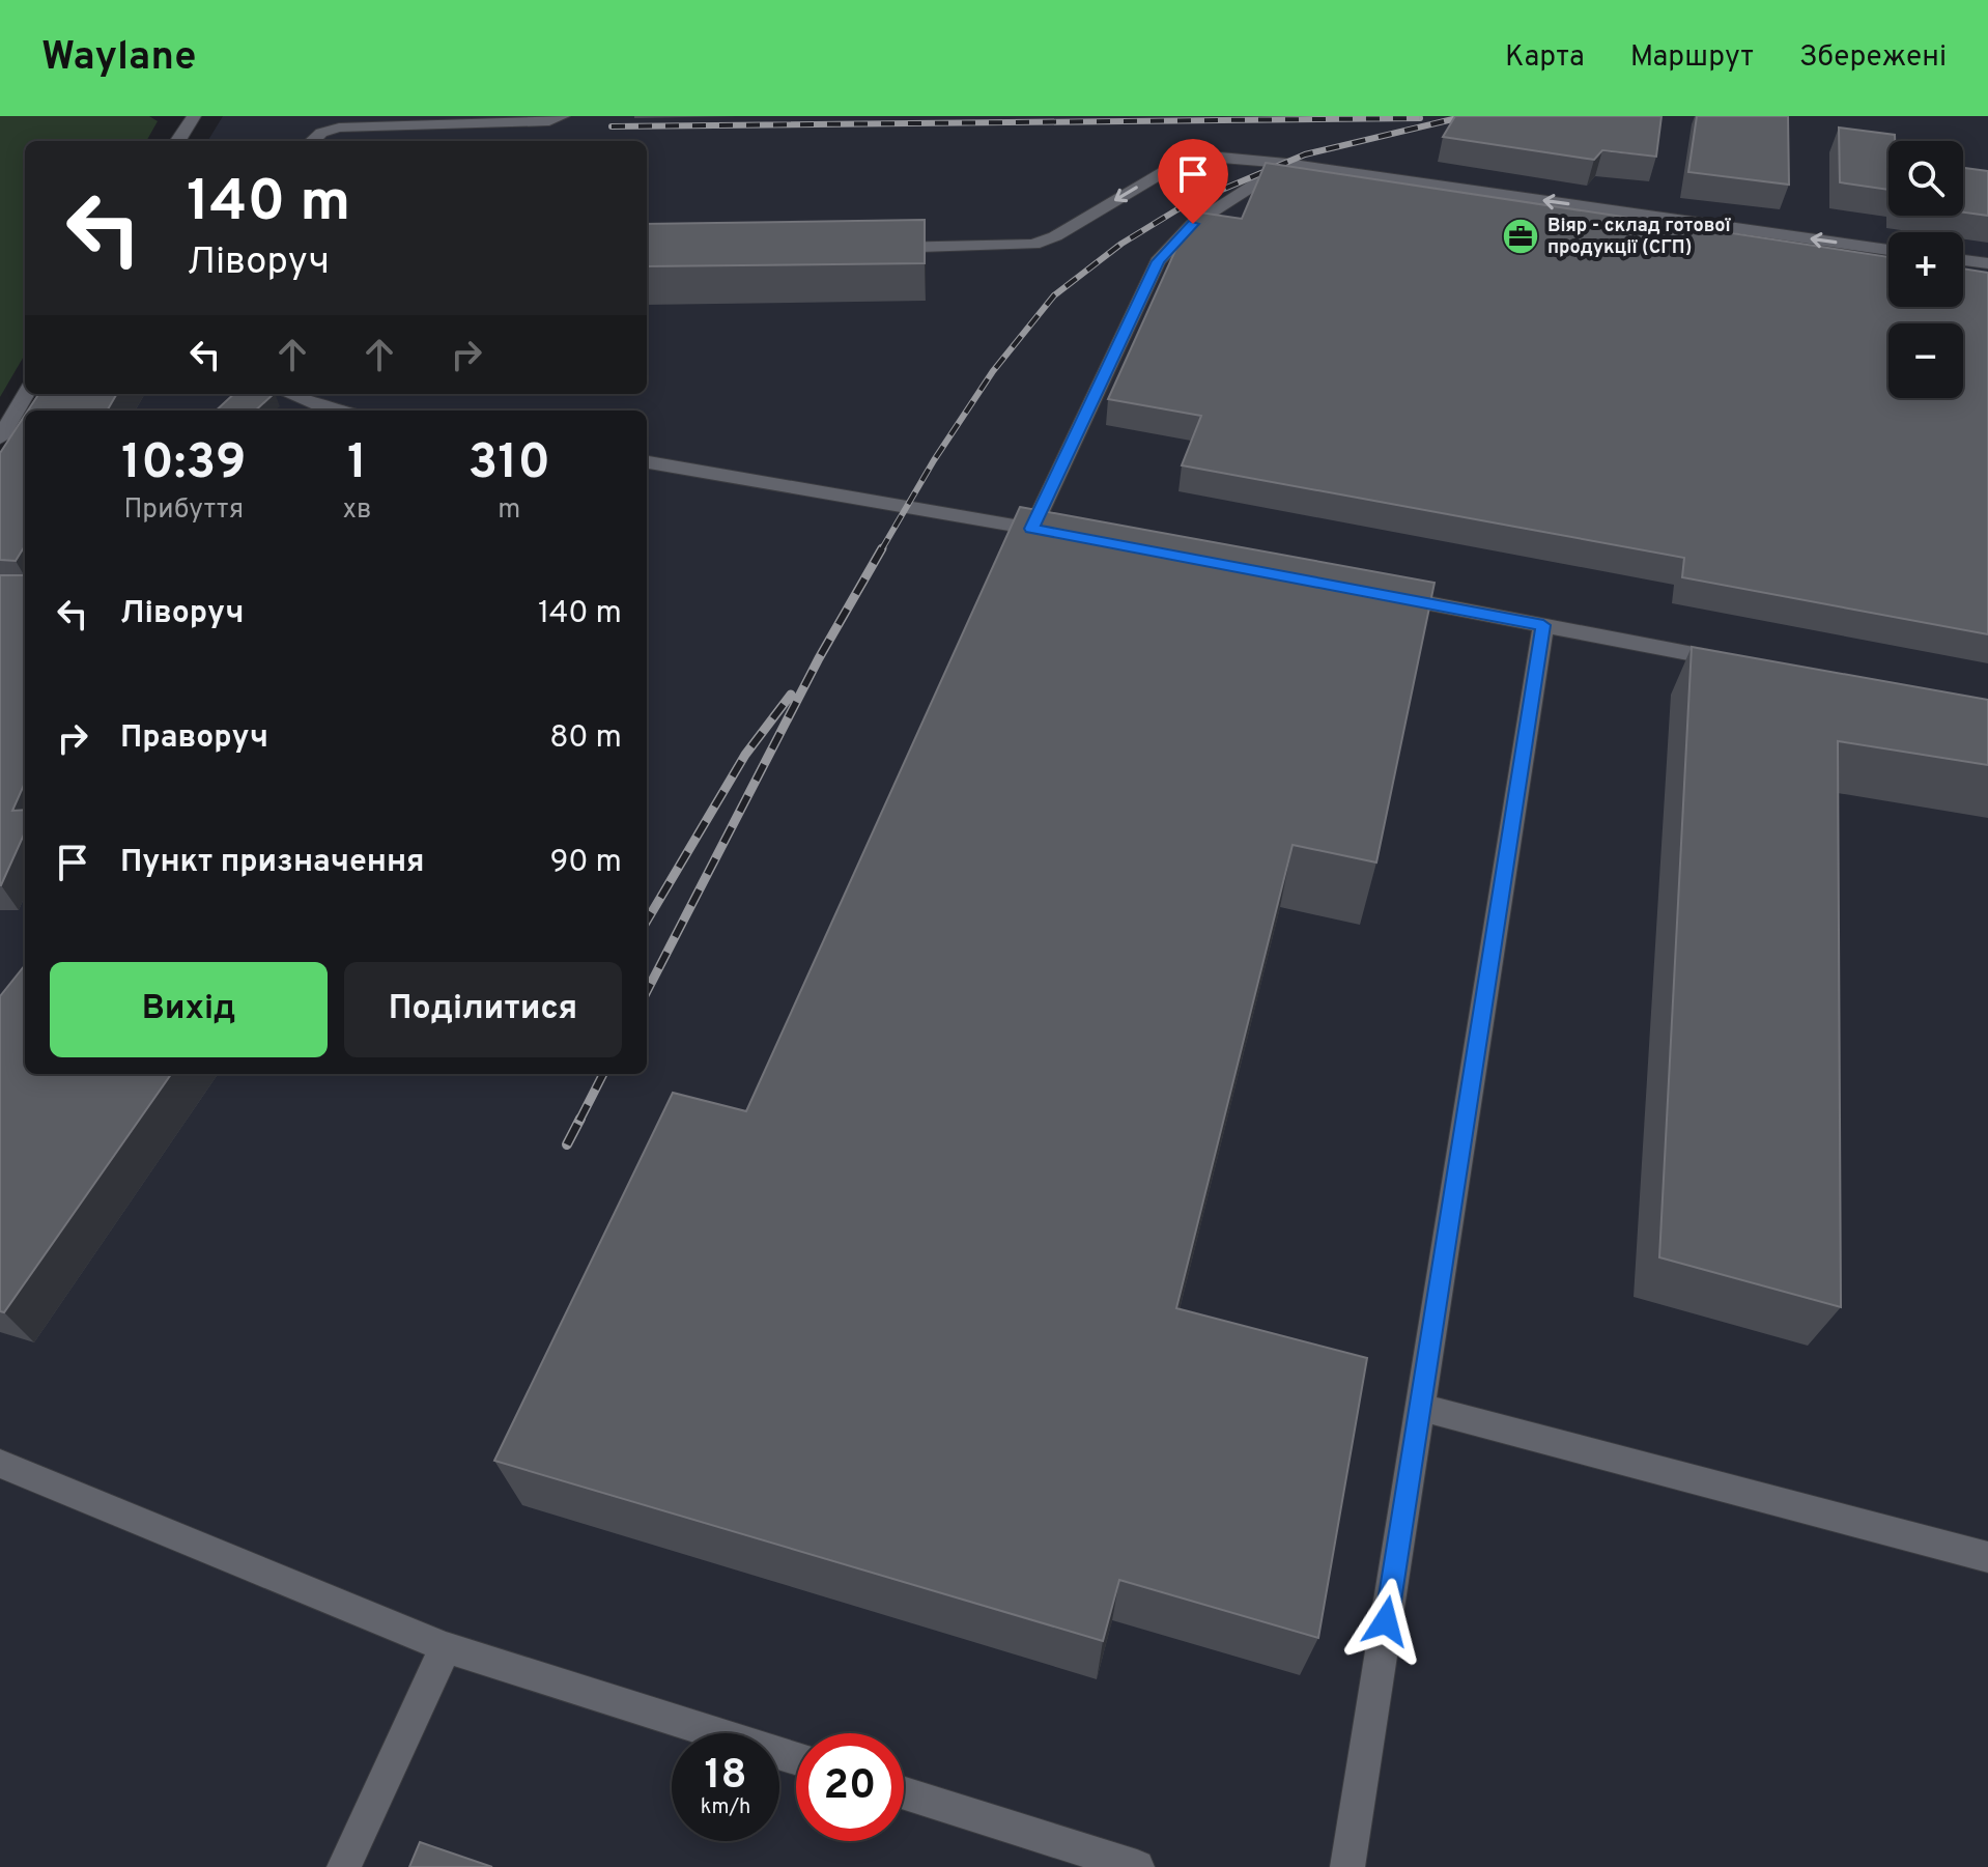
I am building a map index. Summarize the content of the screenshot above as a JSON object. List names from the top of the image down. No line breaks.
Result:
{"places":{"office":["Віяр - склад готової продукції (СГП)"]},"page":{"header":"Waylane","nav":["Карта","Маршрут","Збережені"],"map_buttons":["+","−"],"turn":["140 m","Ліворуч"],"eta":["10:39","Прибуття","1","хв","310","m"],"list":[{"name":"Ліворуч","value":"140 m"},{"name":"Праворуч","value":"80 m"},{"name":"Пункт призначення","value":"90 m"}],"buttons":["Вихід","Поділитися"],"speed":"18 km/h","limit":"20"}}
